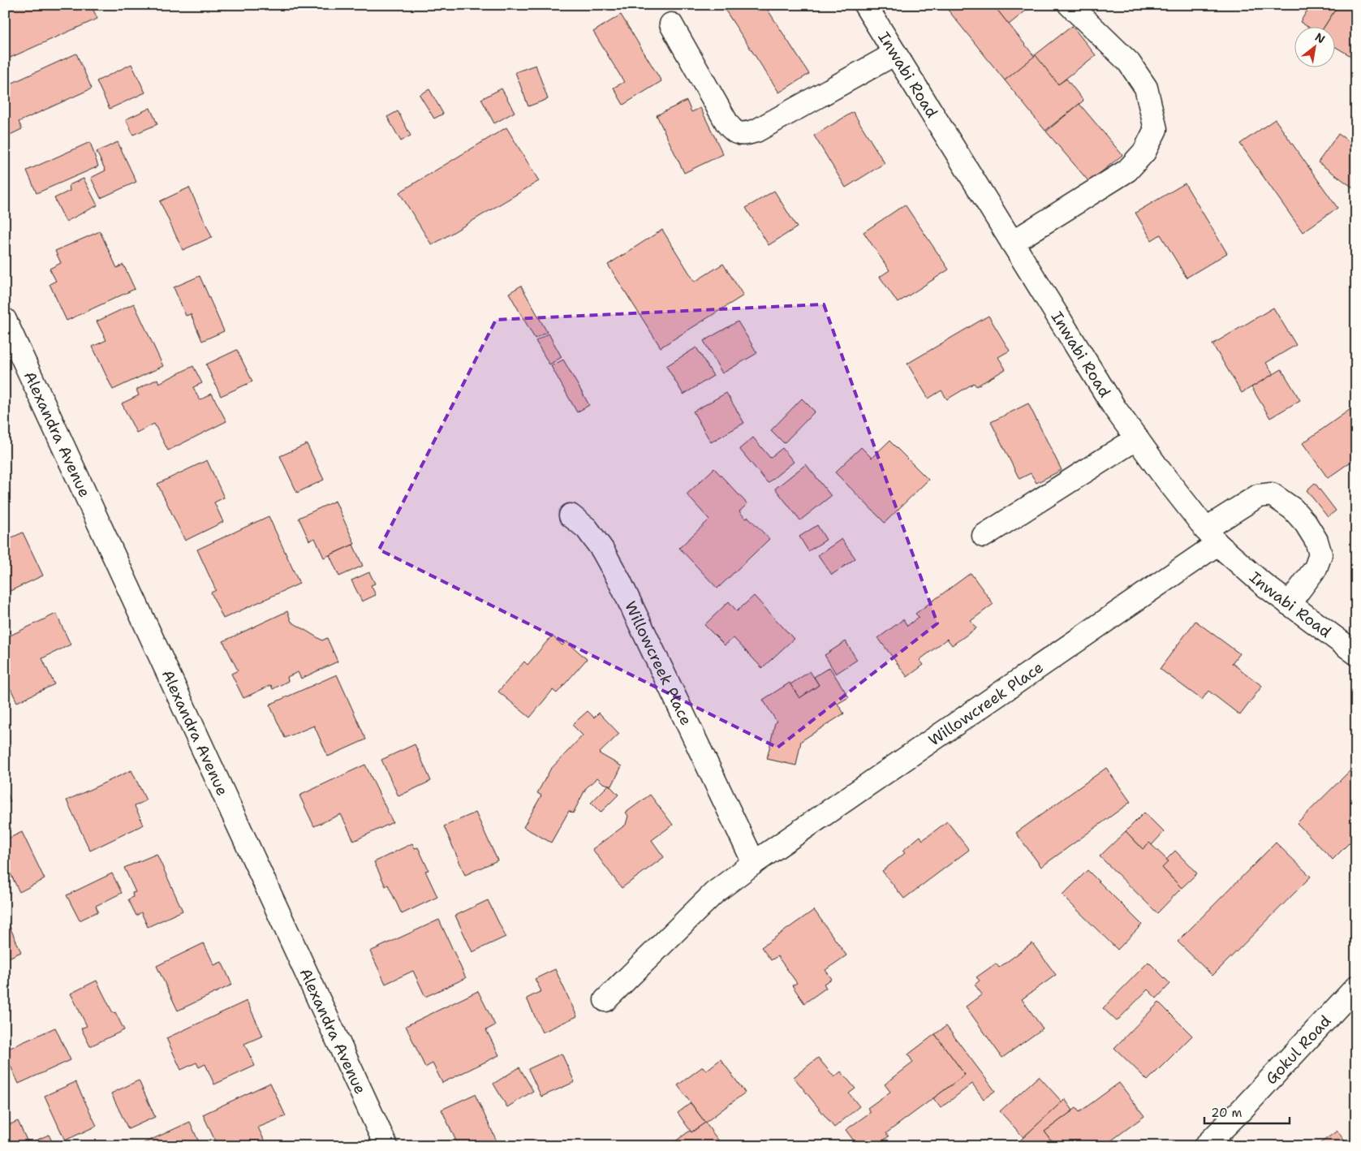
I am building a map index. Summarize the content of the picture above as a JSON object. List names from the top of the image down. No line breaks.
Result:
{"streets":{"street":["Inwabi Road","Alexandra Avenue","Willowcreek Place","Gokul Road"]},"crossings":[["Inwabi Road","Willowcreek Place"]],"scale_bar":"20 m","north":"top right"}
